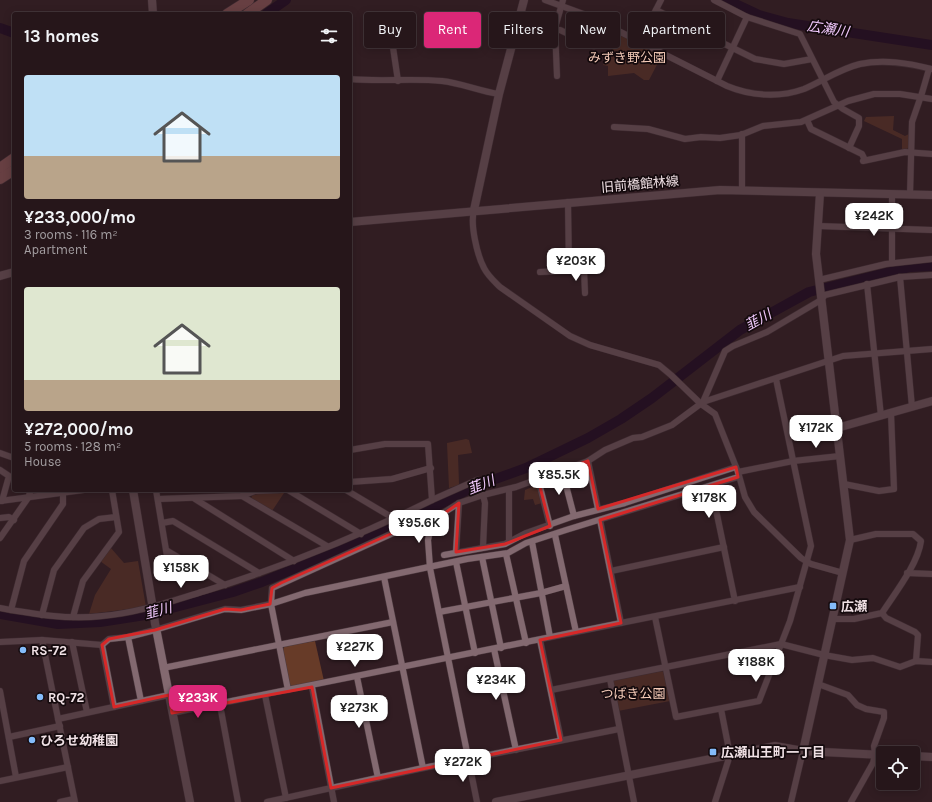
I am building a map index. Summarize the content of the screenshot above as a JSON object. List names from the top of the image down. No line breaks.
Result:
{"streets":{"street":["旧前橋館林線"]},"water":["広瀬川","韮川"],"parks":["みずき野公園","つばき公園"],"places":{"transit":["広瀬","広瀬山王町一丁目"],"other":["RS-72","RQ-72","ひろせ幼稚園"]},"page":{"chip":["Buy","Rent","Filters","New","Apartment"],"heading":"13 homes","list":[{"name":"¥233,000/mo","note":"3 rooms · 116 m² · Apartment"},{"name":"¥272,000/mo","note":"5 rooms · 128 m² · House"}],"price":["¥242K","¥203K","¥172K","¥85.5K","¥178K","¥95.6K","¥158K","¥227K","¥188K","¥234K","¥233K","¥273K","¥272K"]}}
